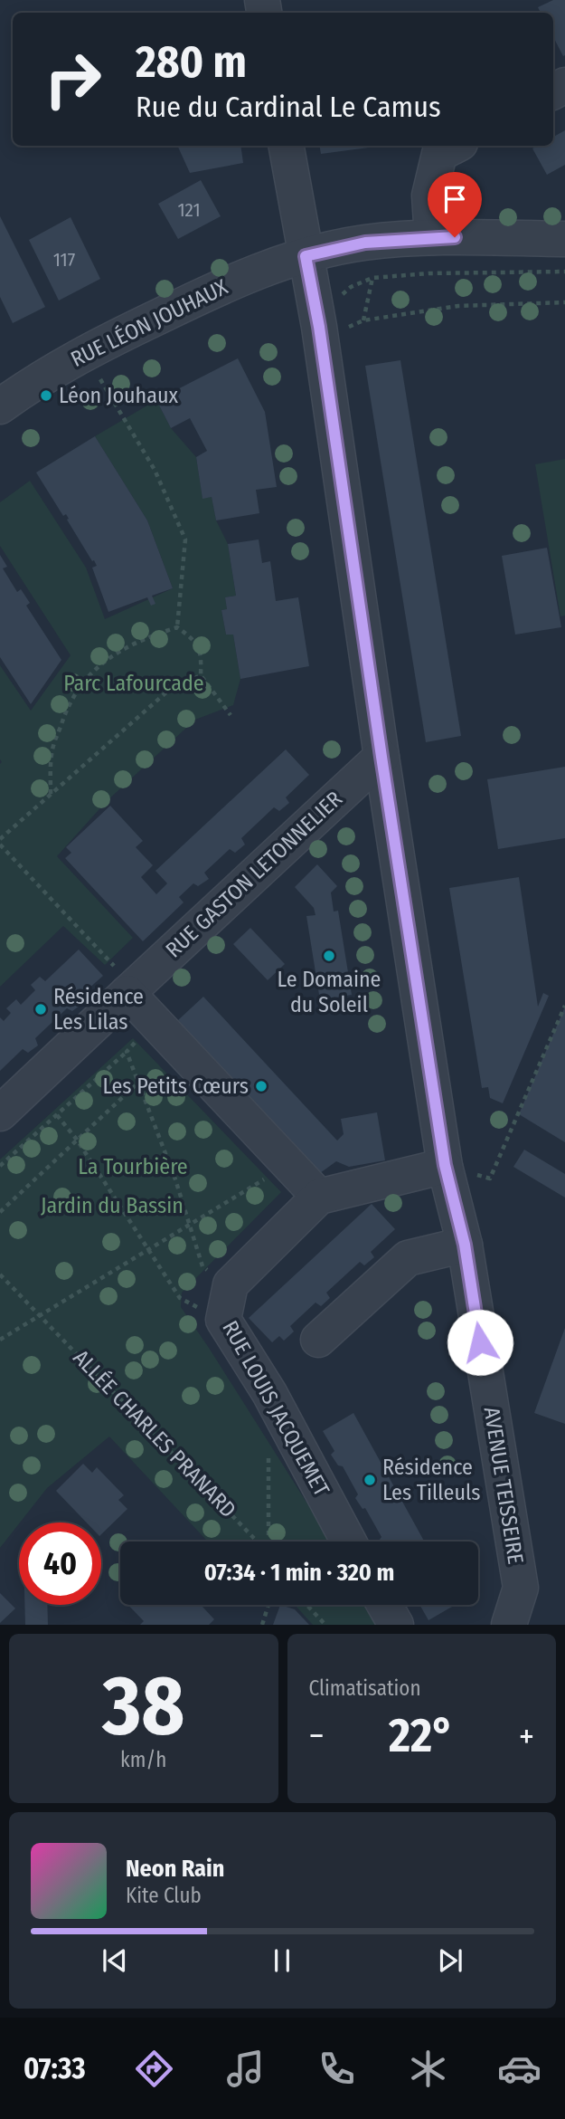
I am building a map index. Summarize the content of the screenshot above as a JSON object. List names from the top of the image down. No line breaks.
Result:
{"streets":{"street":["RUE LÉON JOUHAUX","RUE GASTON LETONNELIER","RUE LOUIS JACQUEMET","AVENUE TEISSEIRE"],"path":["ALLÉE CHARLES PRANARD"]},"crossings":[["RUE LÉON JOUHAUX","AVENUE TEISSEIRE"],["RUE GASTON LETONNELIER","AVENUE TEISSEIRE"]],"parks":["Parc Lafourcade","La Tourbière","Jardin du Bassin"],"places":["Léon Jouhaux","Le Domaine du Soleil","Résidence Les Lilas","Les Petits Cœurs","Résidence Les Tilleuls"],"house_numbers":["121","117"],"page":{"turn":["280 m","Rue du Cardinal Le Camus"],"limit":"40","trip":"07:34 · 1 min · 320 m","tile":[["38","km/h"],"Climatisation"],"heat":["−","22°","+"],"song":["Neon Rain","Kite Club"],"tabs":"07:33"}}
